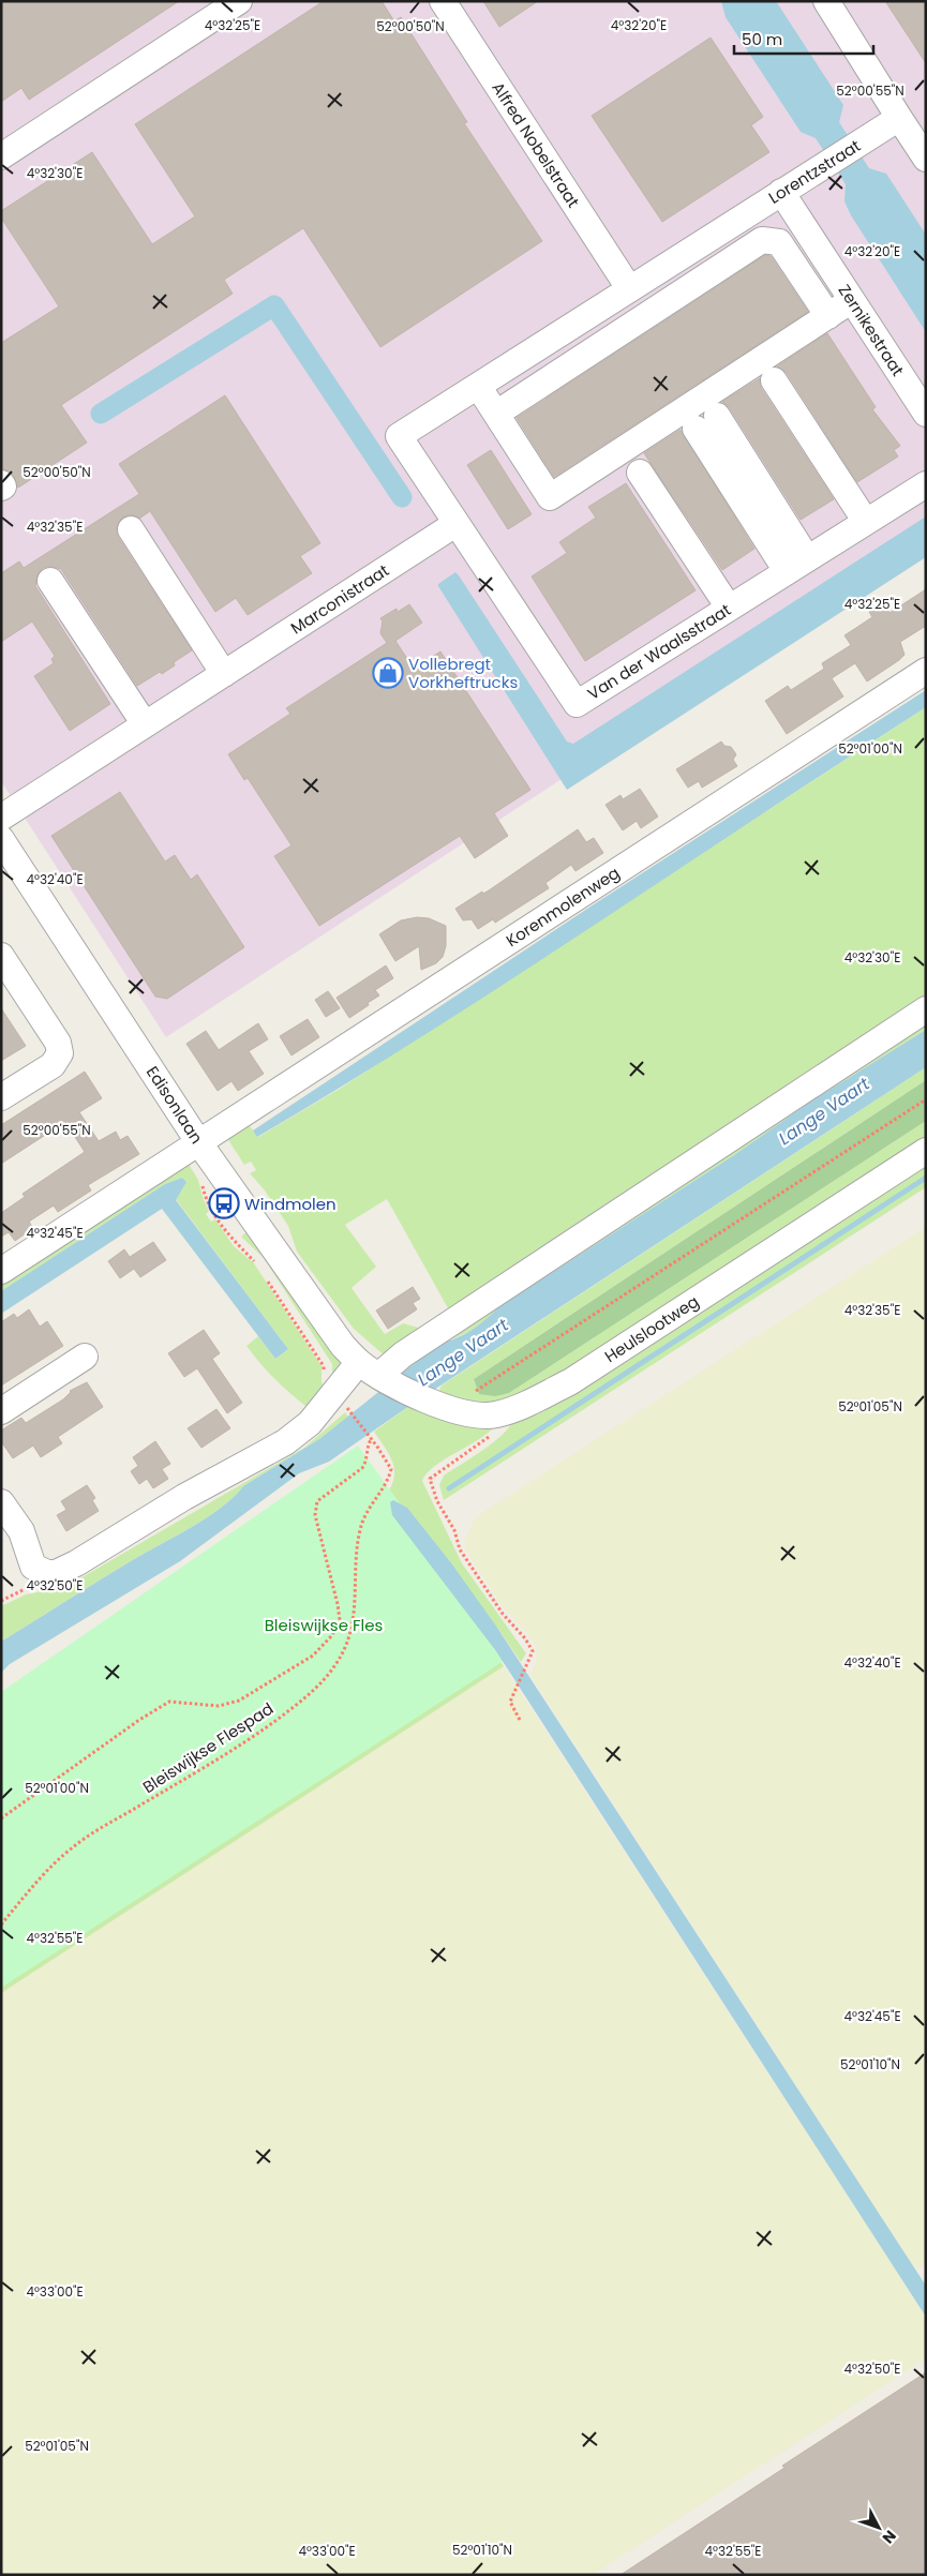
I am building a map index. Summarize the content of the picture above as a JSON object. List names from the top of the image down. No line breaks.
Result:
{"streets":{"street":["Alfred Nobelstraat","Lorentzstraat","Zernikestraat","Marconistraat","Van der Waalsstraat","Korenmolenweg","Edisonlaan","Heulslootweg"],"path":["Bleiswijkse Flespad"]},"crossings":[["Alfred Nobelstraat","Lorentzstraat"],["Lorentzstraat","Zernikestraat"],["Lorentzstraat","Marconistraat"],["Lorentzstraat","Van der Waalsstraat"],["Marconistraat","Van der Waalsstraat"],["Korenmolenweg","Edisonlaan"],["Edisonlaan","Heulslootweg"]],"water":["Lange Vaart"],"parks":["Bleiswijkse Fles"],"places":{"shop":["Vollebregt Vorkheftrucks"],"bus stop":["Windmolen"]},"scale_bar":"50 m","north":"bottom right","coordinates":["4°32'25\"E","4°32'20\"E","52°00'50\"N","52°00'55\"N","4°32'30\"E","4°32'35\"E","52°01'00\"N","4°32'40\"E","4°32'45\"E","52°01'05\"N","4°32'50\"E","4°32'55\"E","52°01'10\"N","4°33'00\"E"]}
